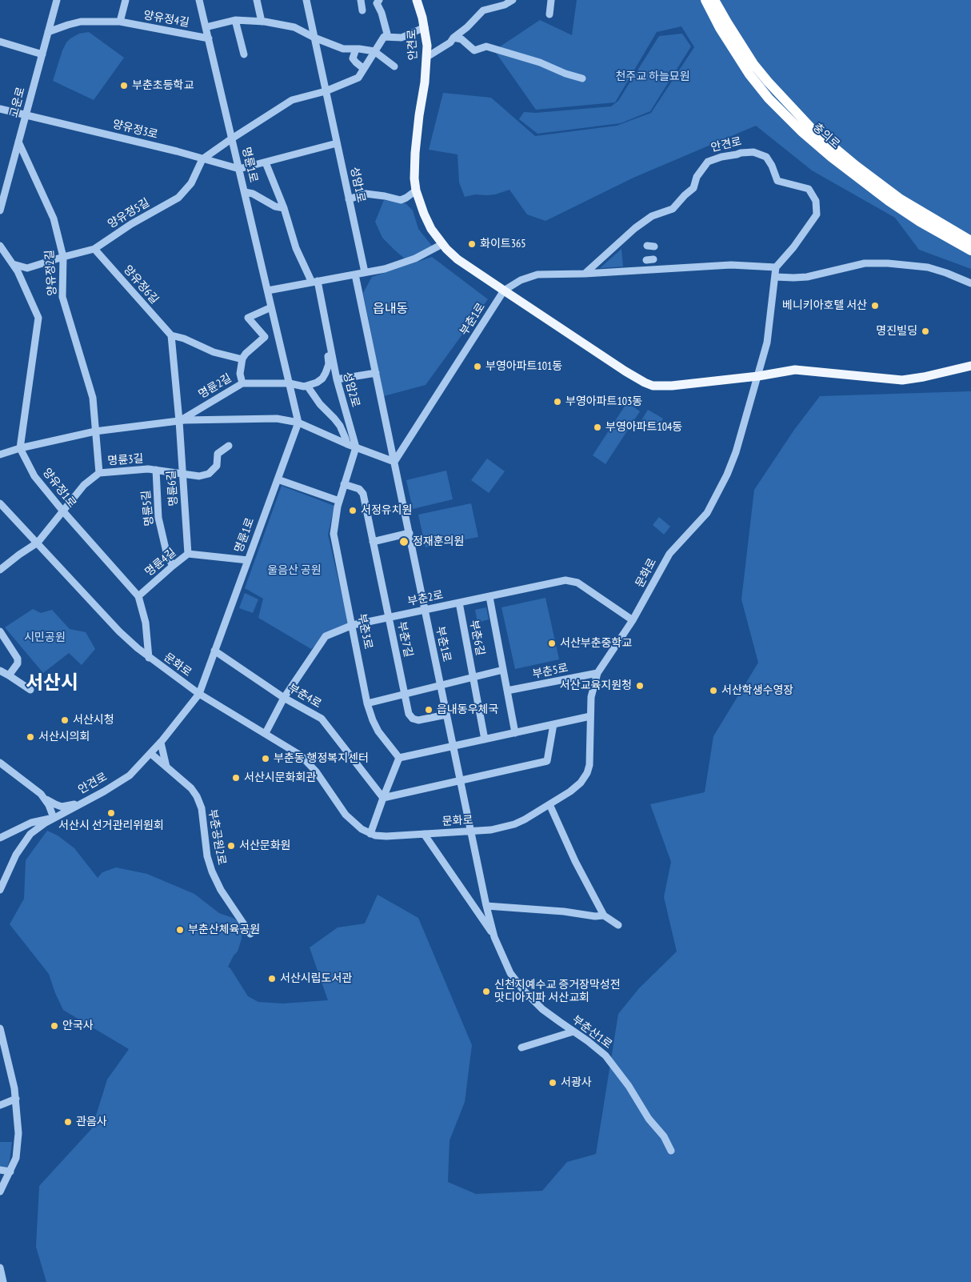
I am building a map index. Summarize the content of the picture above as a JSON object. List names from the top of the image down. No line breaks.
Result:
{"streets":{"highway":["충의로"],"main road":["안견로"],"street":["양유정4길","고운로","양유정3로","명륜1로","성암1로","양유정5길","양유정2길","양유정6길","부춘1로","명륜2길","성암2로","명륜3길","양유정1로","명륜6길","명륜5길","명륜4길","문화로","부춘2로","부춘3로","부춘6길","부춘7길","부춘5로","부춘4로","부춘공원2로","부춘산1로"]},"crossings":[["양유정4길","고운로"],["양유정4길","명륜1로"],["안견로","명륜1로"],["안견로","부춘1로"],["안견로","문화로"],["안견로","부춘공원2로"],["고운로","양유정3로"],["고운로","양유정2길"],["양유정3로","명륜1로"],["양유정3로","양유정5길"],["명륜1로","양유정5길"],["명륜1로","명륜2길"],["명륜1로","명륜4길"],["명륜1로","문화로"],["명륜1로","부춘4로"],["양유정5길","양유정2길"],["양유정5길","양유정6길"],["양유정2길","명륜2길"],["부춘1로","문화로"],["부춘1로","부춘2로"],["부춘1로","부춘7길"],["부춘1로","부춘산1로"],["명륜2길","양유정1로"],["명륜2길","명륜6길"],["성암2로","부춘3로"],["명륜3길","양유정1로"],["명륜3길","명륜6길"],["명륜3길","명륜5길"],["명륜3길","문화로"],["양유정1로","명륜4길"],["양유정1로","문화로"],["명륜6길","명륜4길"],["명륜5길","명륜4길"],["문화로","부춘2로"],["문화로","부춘5로"],["문화로","부춘산1로"],["부춘2로","부춘3로"],["부춘2로","부춘6길"],["부춘2로","부춘7길"],["부춘2로","부춘4로"],["부춘3로","부춘7길"]],"districts":["읍내동","서산시"],"parks":["천주교 하늘묘원","울음산 공원","시민공원"],"places":["부춘초등학교","화이트365","베니키아호텔 서산","명진빌딩","부영아파트101동","부영아파트103동","부영아파트104동","서정유치원","정재훈의원","서산부춘중학교","서산교육지원청","서산학생수영장","읍내동우체국","서산시청","서산시의회","부춘동 행정복지센터","서산시문화회관","서산시 선거관리위원회","서산문화원","부춘산체육공원","서산시립도서관","신천지예수교 증거장막성전 맛디아지파 서산교회","안국사","서광사","관음사"]}
